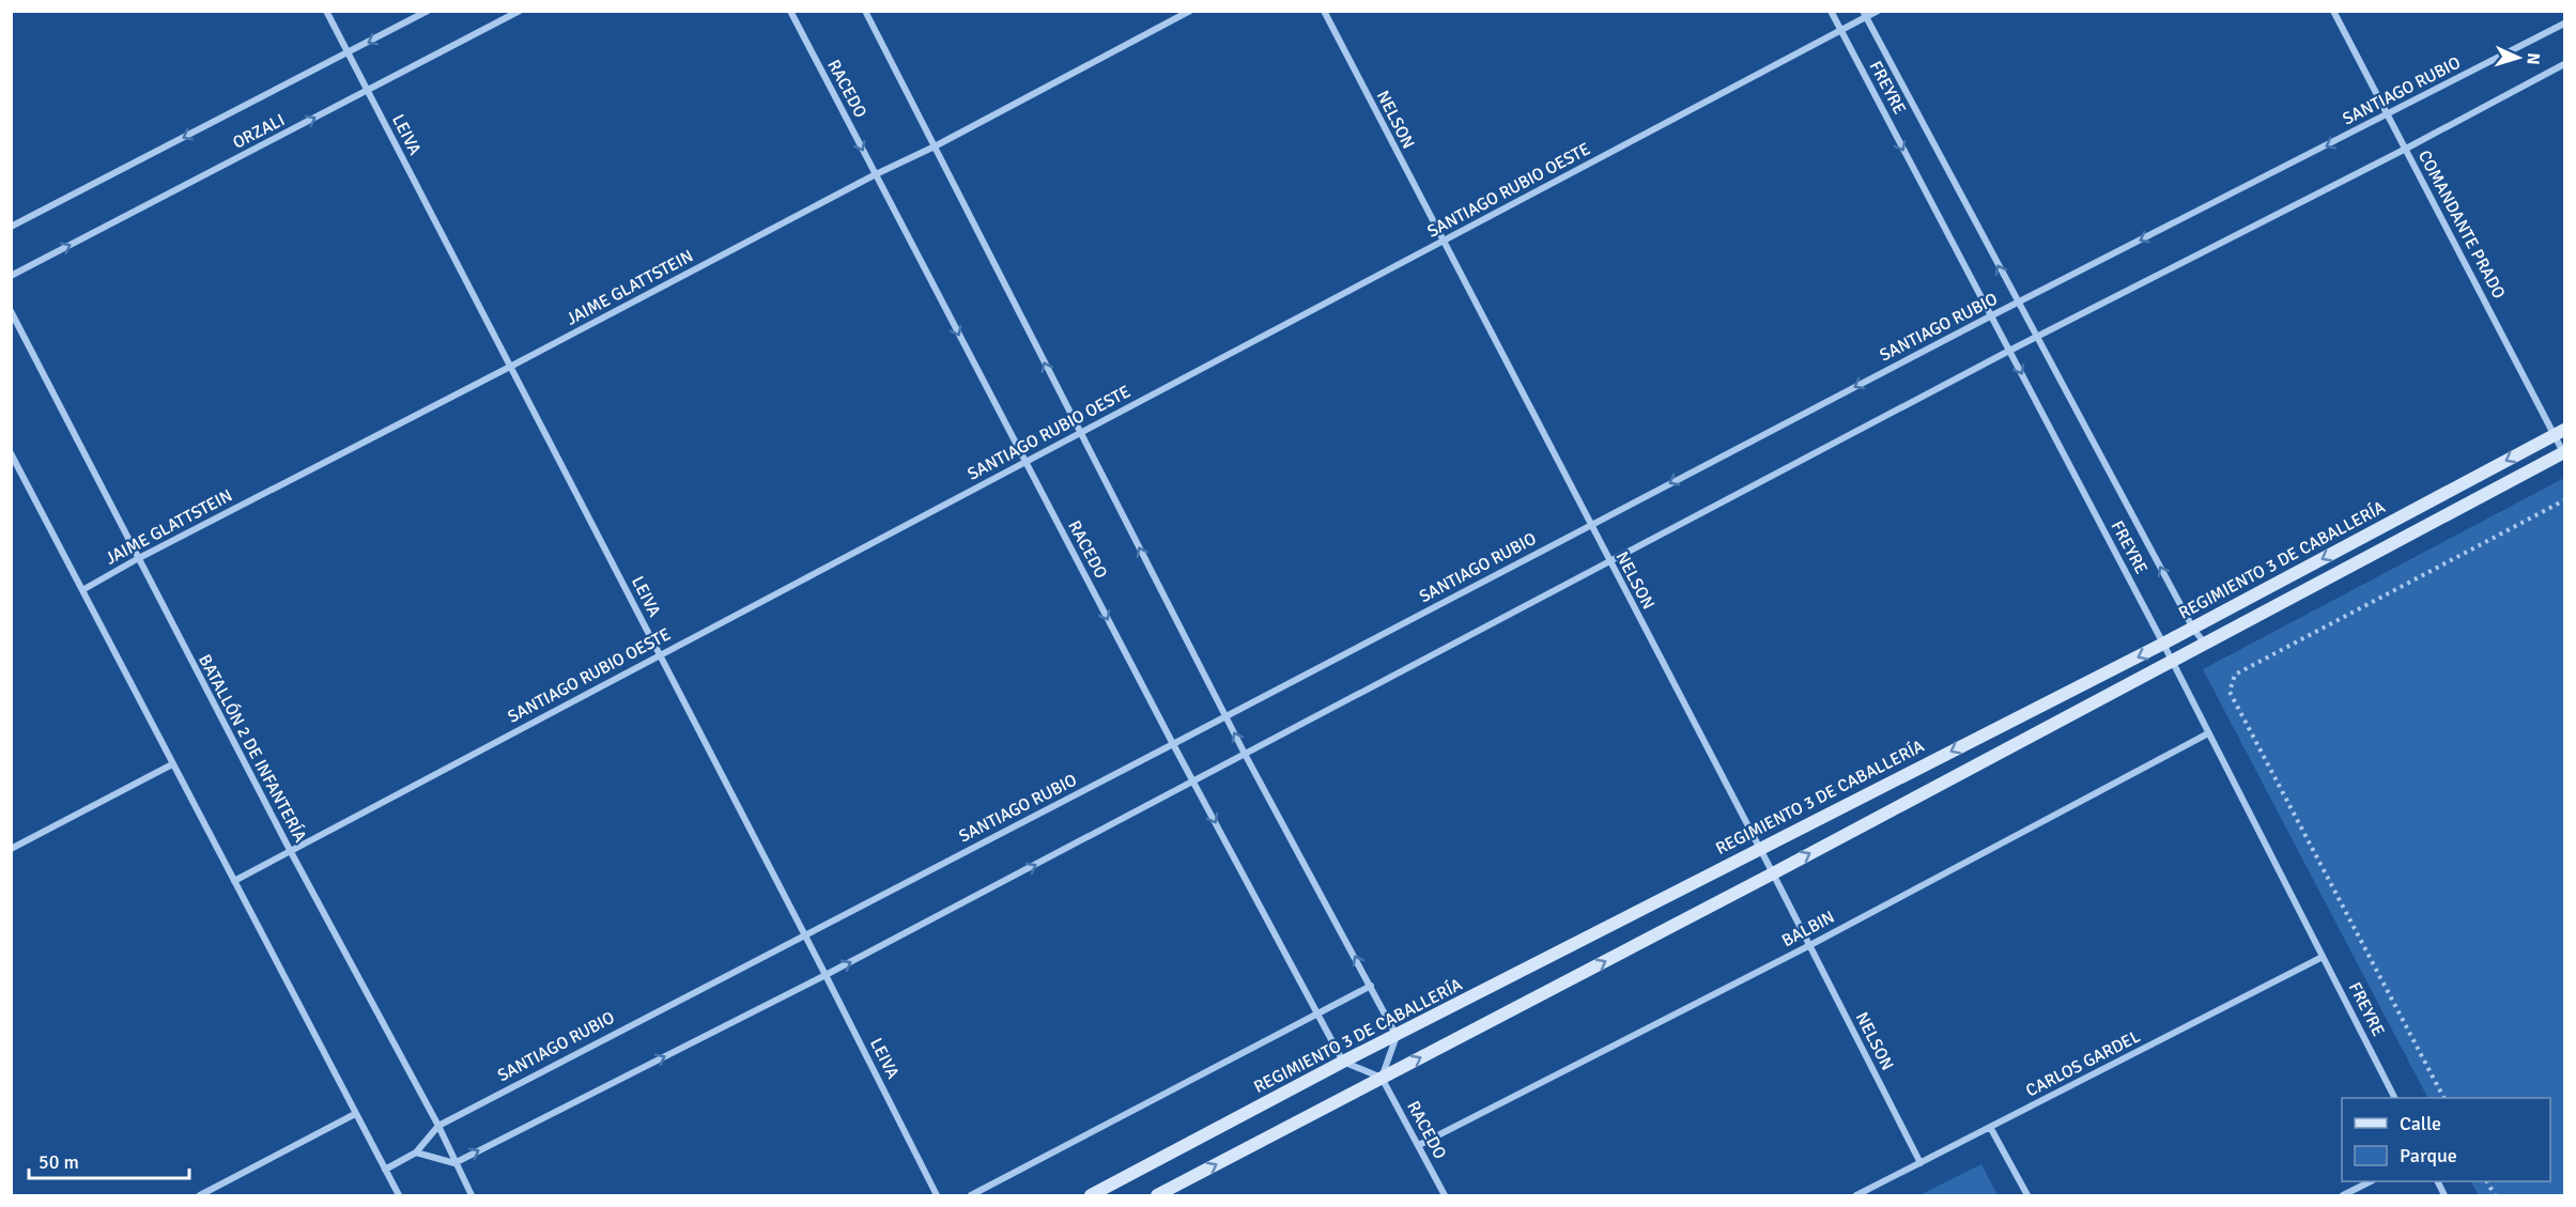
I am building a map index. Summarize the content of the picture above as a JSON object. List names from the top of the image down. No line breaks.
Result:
{"streets":{"street":["FREYRE","RACEDO","SANTIAGO RUBIO","NELSON","ORZALI","LEIVA","SANTIAGO RUBIO OESTE","COMANDANTE PRADO","JAIME GLATTSTEIN","REGIMIENTO 3 DE CABALLERÍA","BATALLÓN 2 DE INFANTERÍA","BALBIN","CARLOS GARDEL"]},"crossings":[["FREYRE","SANTIAGO RUBIO"],["FREYRE","SANTIAGO RUBIO OESTE"],["FREYRE","REGIMIENTO 3 DE CABALLERÍA"],["FREYRE","BALBIN"],["FREYRE","CARLOS GARDEL"],["RACEDO","SANTIAGO RUBIO"],["RACEDO","SANTIAGO RUBIO OESTE"],["RACEDO","JAIME GLATTSTEIN"],["RACEDO","REGIMIENTO 3 DE CABALLERÍA"],["RACEDO","BALBIN"],["SANTIAGO RUBIO","NELSON"],["SANTIAGO RUBIO","LEIVA"],["SANTIAGO RUBIO","COMANDANTE PRADO"],["SANTIAGO RUBIO","BATALLÓN 2 DE INFANTERÍA"],["NELSON","SANTIAGO RUBIO OESTE"],["NELSON","REGIMIENTO 3 DE CABALLERÍA"],["NELSON","BALBIN"],["NELSON","CARLOS GARDEL"],["ORZALI","LEIVA"],["LEIVA","SANTIAGO RUBIO OESTE"],["LEIVA","JAIME GLATTSTEIN"],["SANTIAGO RUBIO OESTE","BATALLÓN 2 DE INFANTERÍA"],["COMANDANTE PRADO","REGIMIENTO 3 DE CABALLERÍA"],["JAIME GLATTSTEIN","BATALLÓN 2 DE INFANTERÍA"]],"one_way":["RACEDO"],"legend":["Calle","Parque"],"scale_bar":"50 m","north":"right"}
